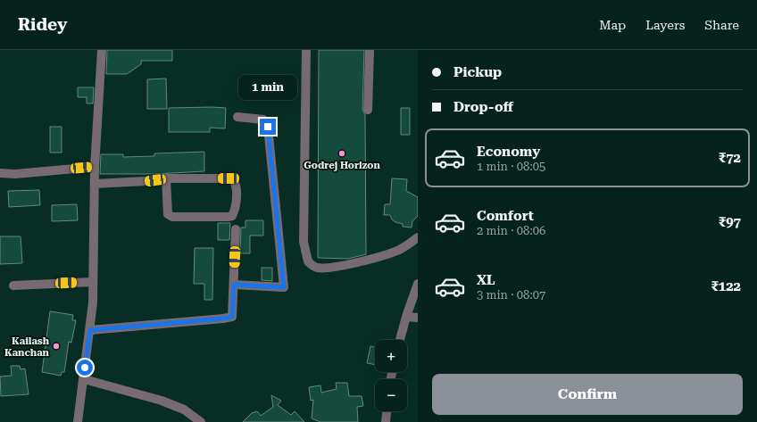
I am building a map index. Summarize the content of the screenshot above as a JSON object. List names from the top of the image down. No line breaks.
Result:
{"places":["Godrej Horizon","Kailash Kanchan"],"page":{"header":"Ridey","nav":["Map","Layers","Share"],"banner":["Pickup","Drop-off"],"bubble":"1 min","list":[{"name":"Economy","note":"1 min · 08:05","value":"₹72"},{"name":"Comfort","note":"2 min · 08:06","value":"₹97"},{"name":"XL","note":"3 min · 08:07","value":"₹122"}],"map_buttons":["+","−"],"buttons":"Confirm"}}
